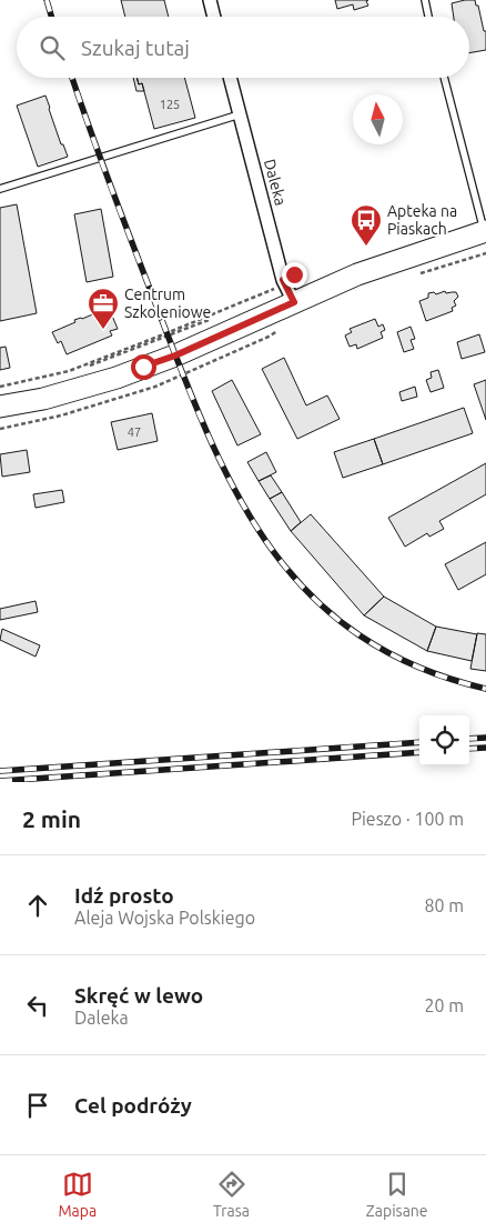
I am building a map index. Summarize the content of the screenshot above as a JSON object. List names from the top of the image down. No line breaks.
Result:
{"streets":{"street":["Daleka"]},"places":{"bus stop":["Apteka na Piaskach"],"office":["Centrum Szkoleniowe"]},"house_numbers":["125","47"],"north":"top","page":{"search":"Szukaj tutaj","heading":["2 min","Pieszo · 100 m"],"list":[["Idź prosto","Aleja Wojska Polskiego","80 m"],["Skręć w lewo","Daleka","20 m"],"Cel podróży"],"nav":["Mapa","Trasa","Zapisane"]}}
